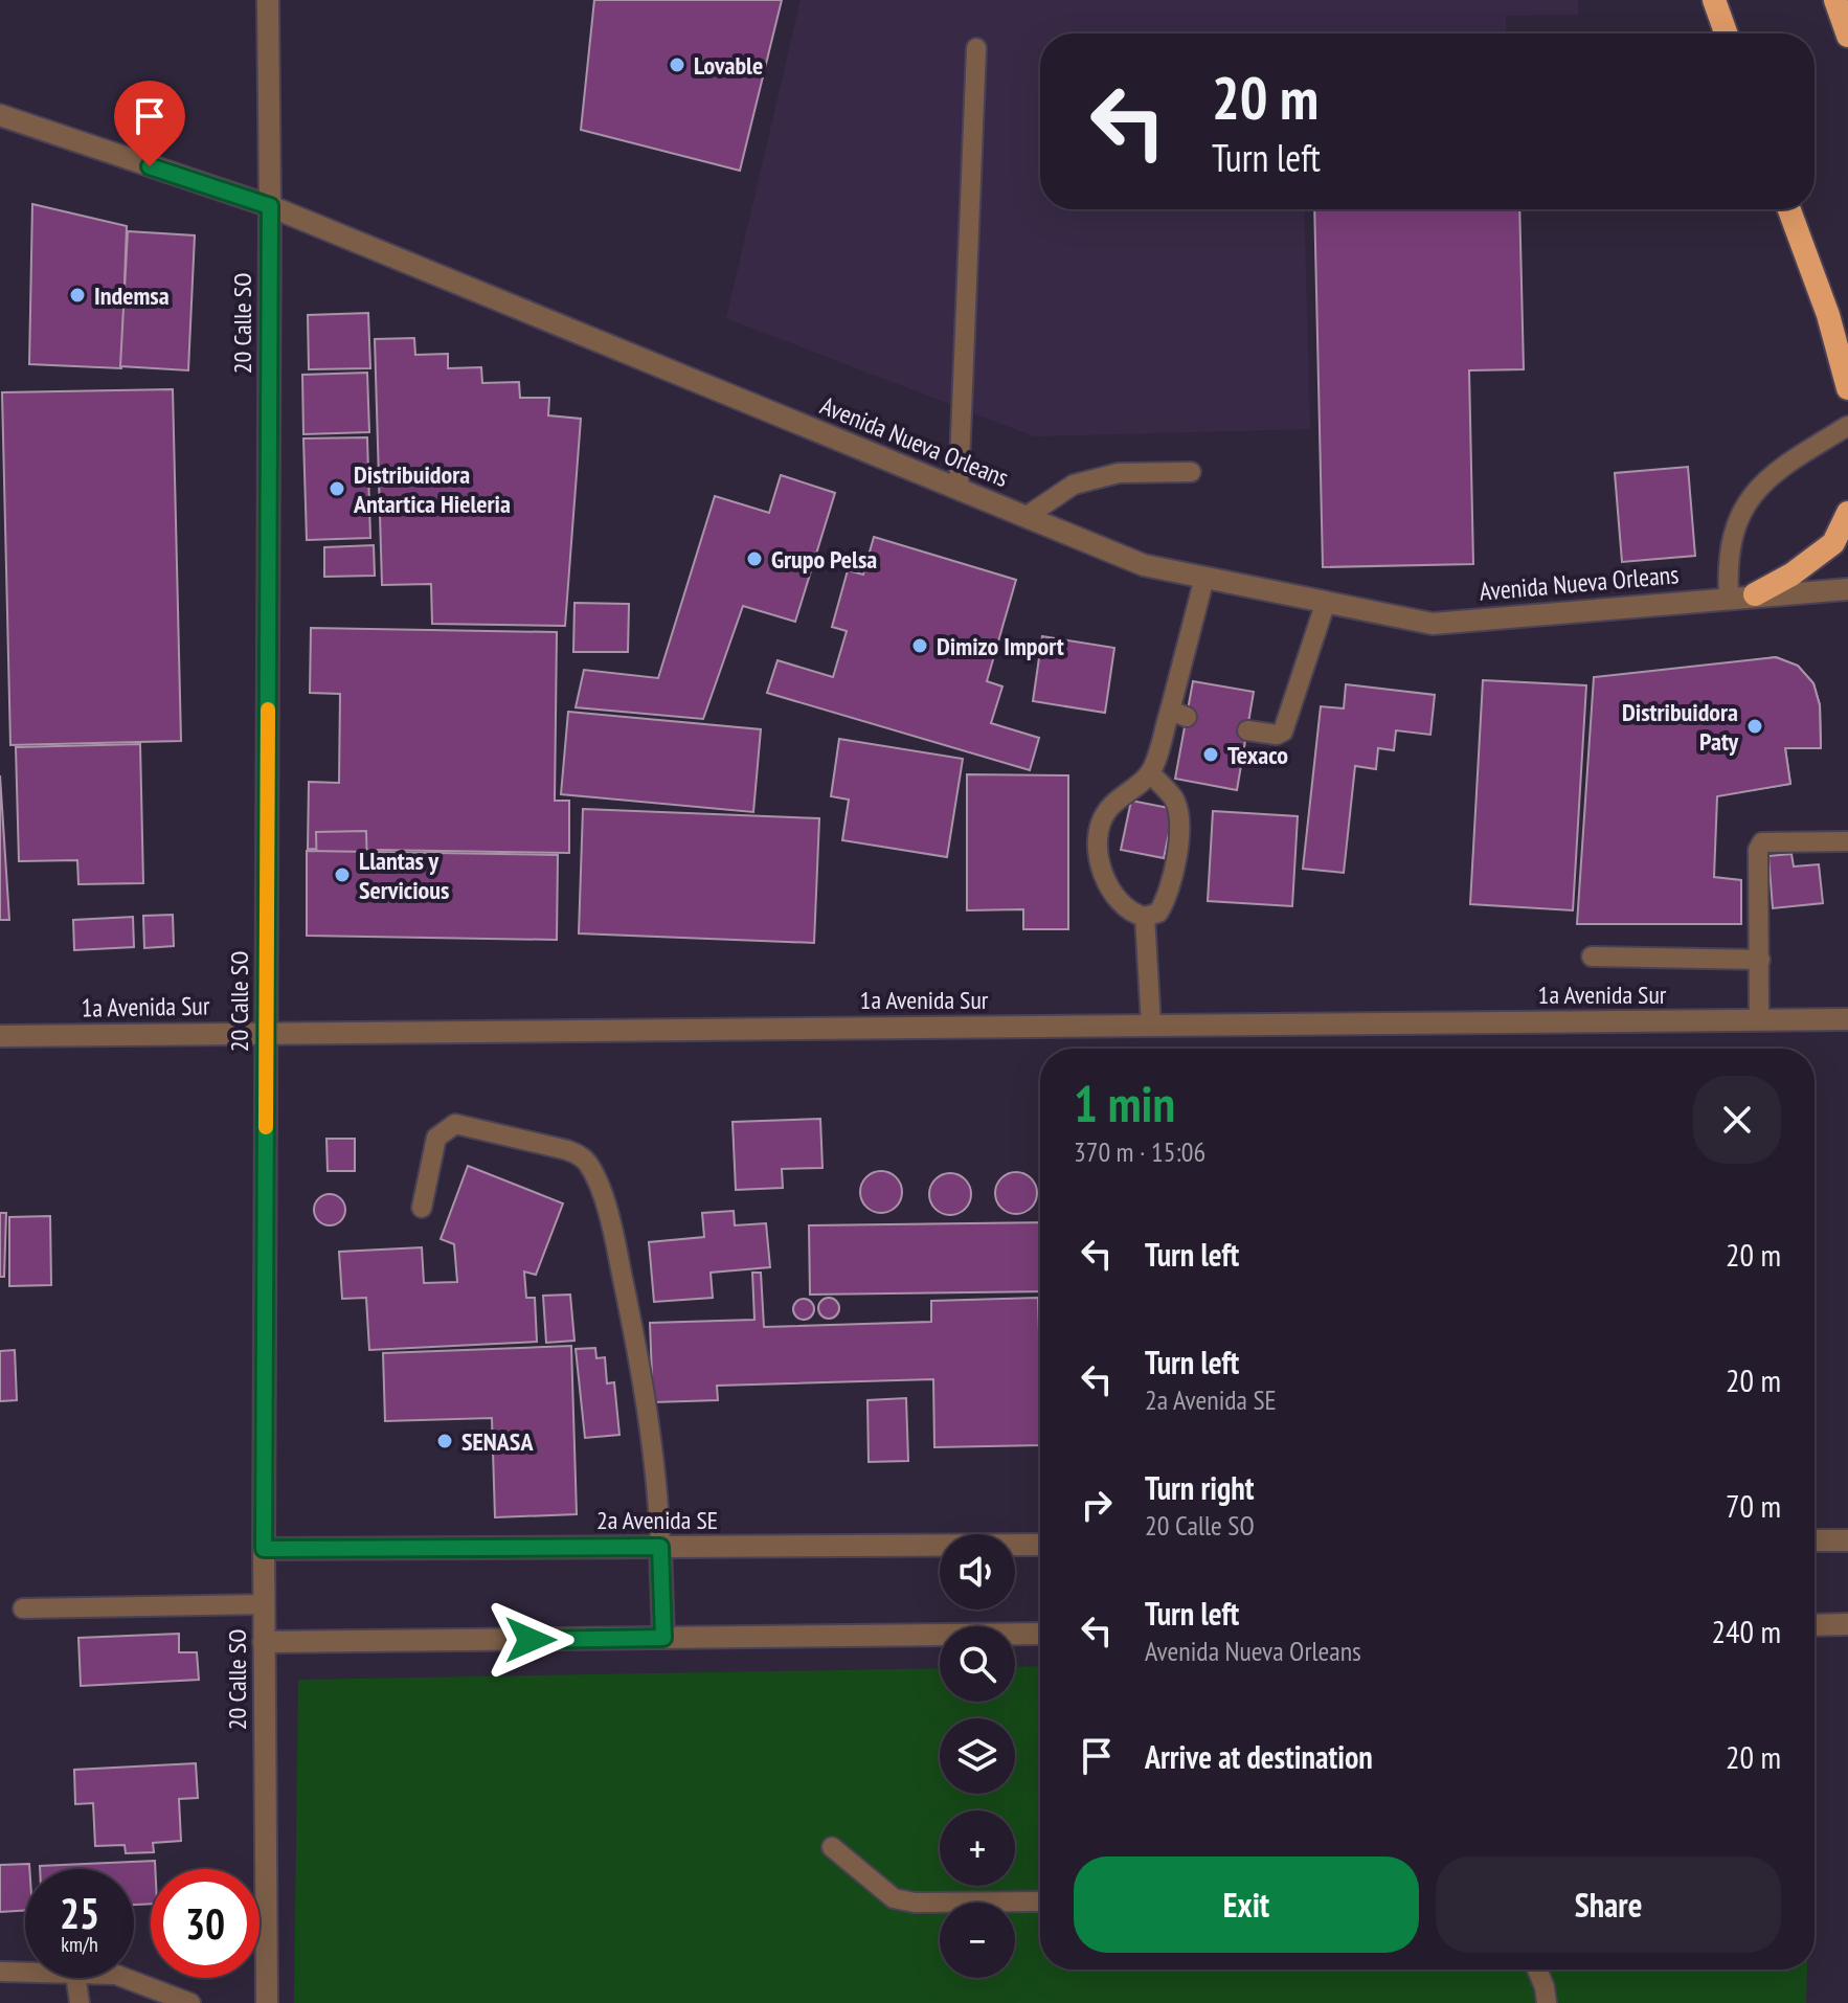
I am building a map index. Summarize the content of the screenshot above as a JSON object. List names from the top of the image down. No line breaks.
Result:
{"streets":{"street":["20 Calle SO","Avenida Nueva Orleans","1a Avenida Sur","2a Avenida SE"]},"crossings":[["20 Calle SO","Avenida Nueva Orleans"],["20 Calle SO","1a Avenida Sur"],["20 Calle SO","2a Avenida SE"]],"places":["Lovable","Indemsa","Distribuidora Antartica Hieleria","Grupo Pelsa","Dimizo Import","Distribuidora Paty","Texaco","Llantas y Servicious","SENASA"],"page":{"turn":["20 m","Turn left"],"heading":["1 min","370 m · 15:06"],"list":[{"name":"Turn left","value":"20 m"},{"name":"Turn left","note":"2a Avenida SE","value":"20 m"},{"name":"Turn right","note":"20 Calle SO","value":"70 m"},{"name":"Turn left","note":"Avenida Nueva Orleans","value":"240 m"},{"name":"Arrive at destination","value":"20 m"}],"map_buttons":["+","−"],"buttons":["Exit","Share"],"speed":"25 km/h","limit":"30"}}
